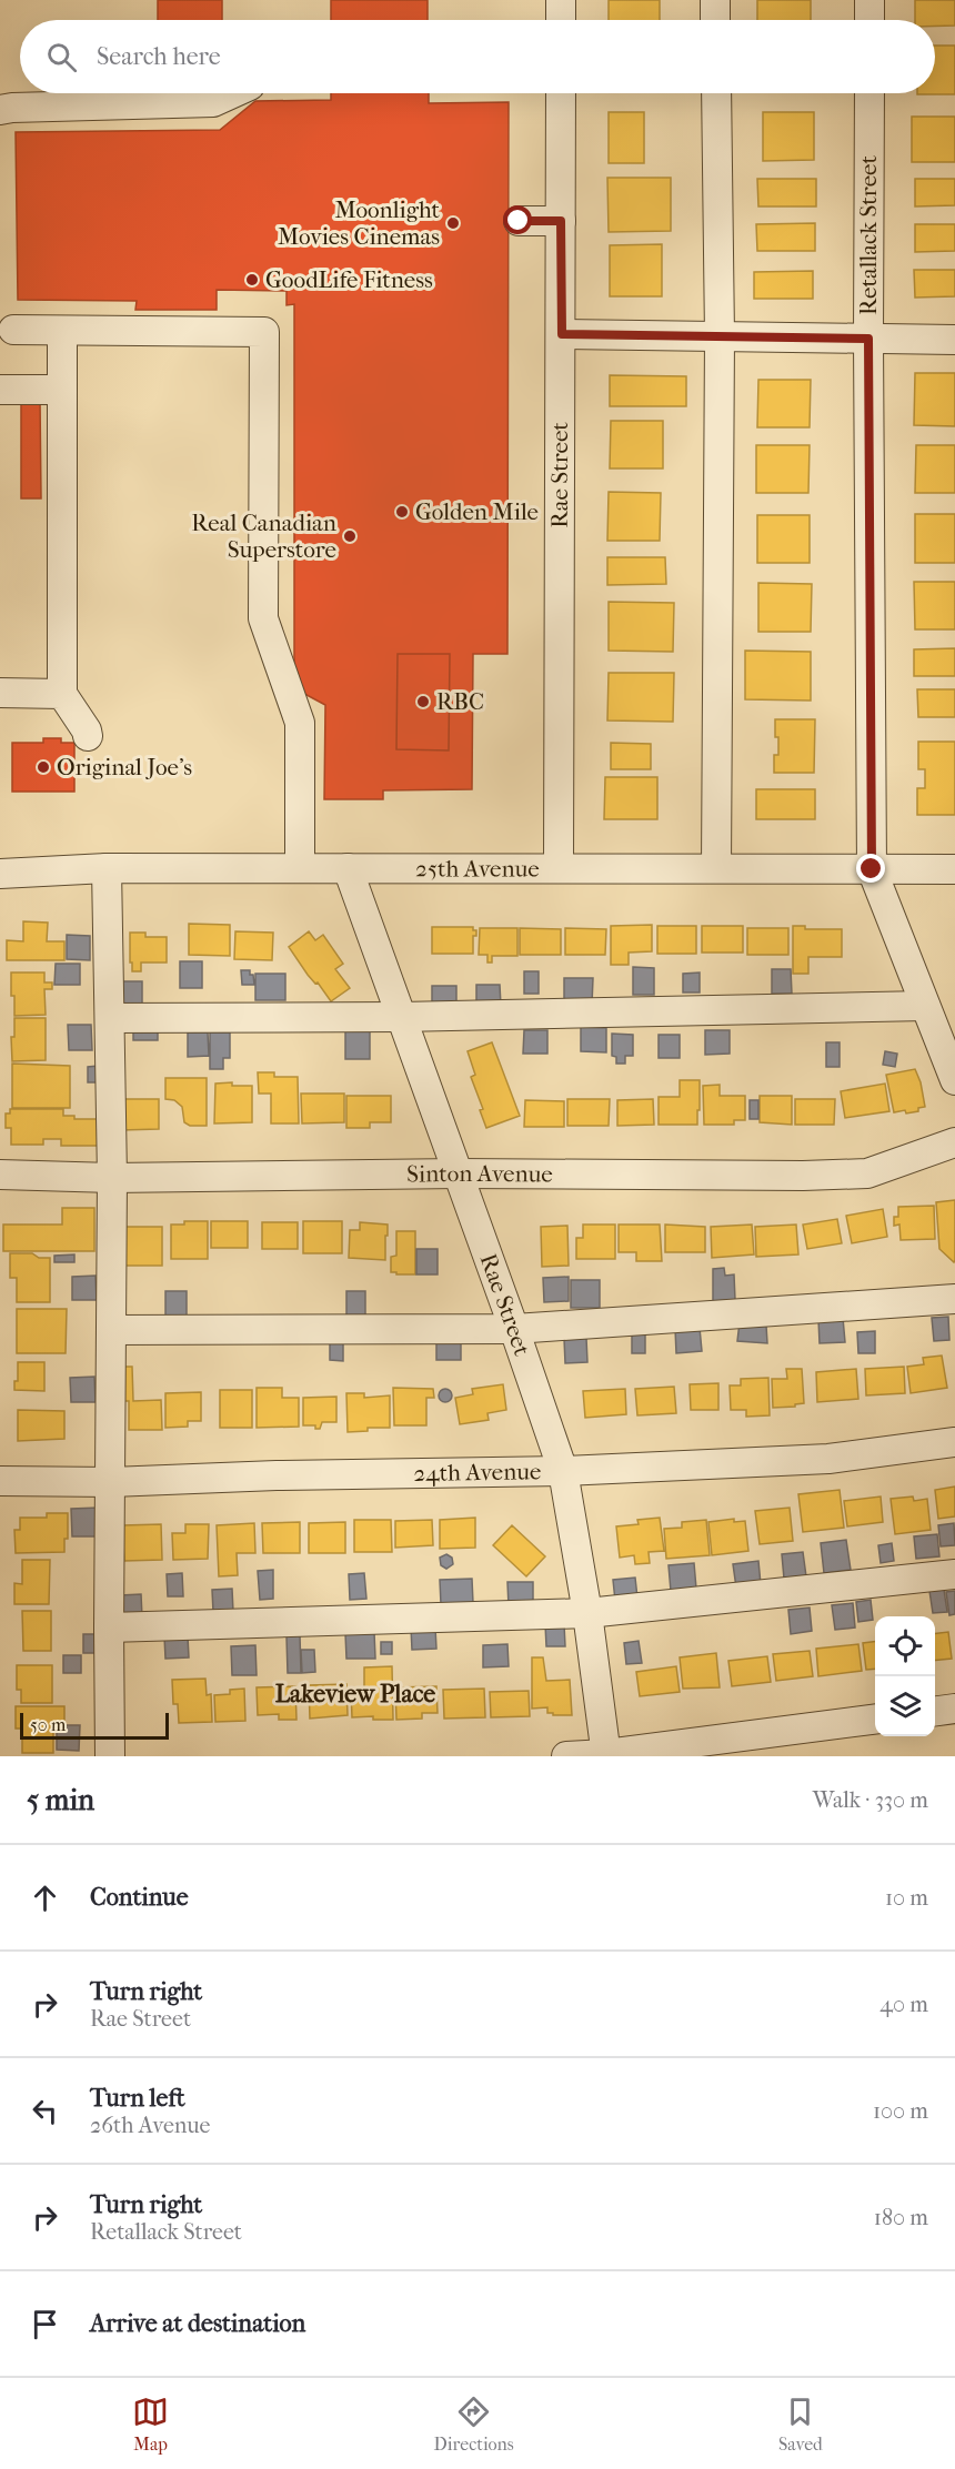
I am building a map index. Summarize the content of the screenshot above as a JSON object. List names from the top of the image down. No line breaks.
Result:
{"streets":{"street":["Retallack Street","Rae Street","25th Avenue","Sinton Avenue","24th Avenue"]},"crossings":[["Retallack Street","25th Avenue"],["Rae Street","25th Avenue"],["Rae Street","Sinton Avenue"],["Rae Street","24th Avenue"]],"districts":["Lakeview Place"],"places":["Moonlight Movies Cinemas","GoodLife Fitness","Golden Mile","Real Canadian Superstore","RBC","Original Joe's"],"scale_bar":"50 m","page":{"search":"Search here","scale":"50 m","heading":["5 min","Walk · 330 m"],"list":[["Continue","10 m"],["Turn right","Rae Street","40 m"],["Turn left","26th Avenue","100 m"],["Turn right","Retallack Street","180 m"],"Arrive at destination"],"nav":["Map","Directions","Saved"]}}
